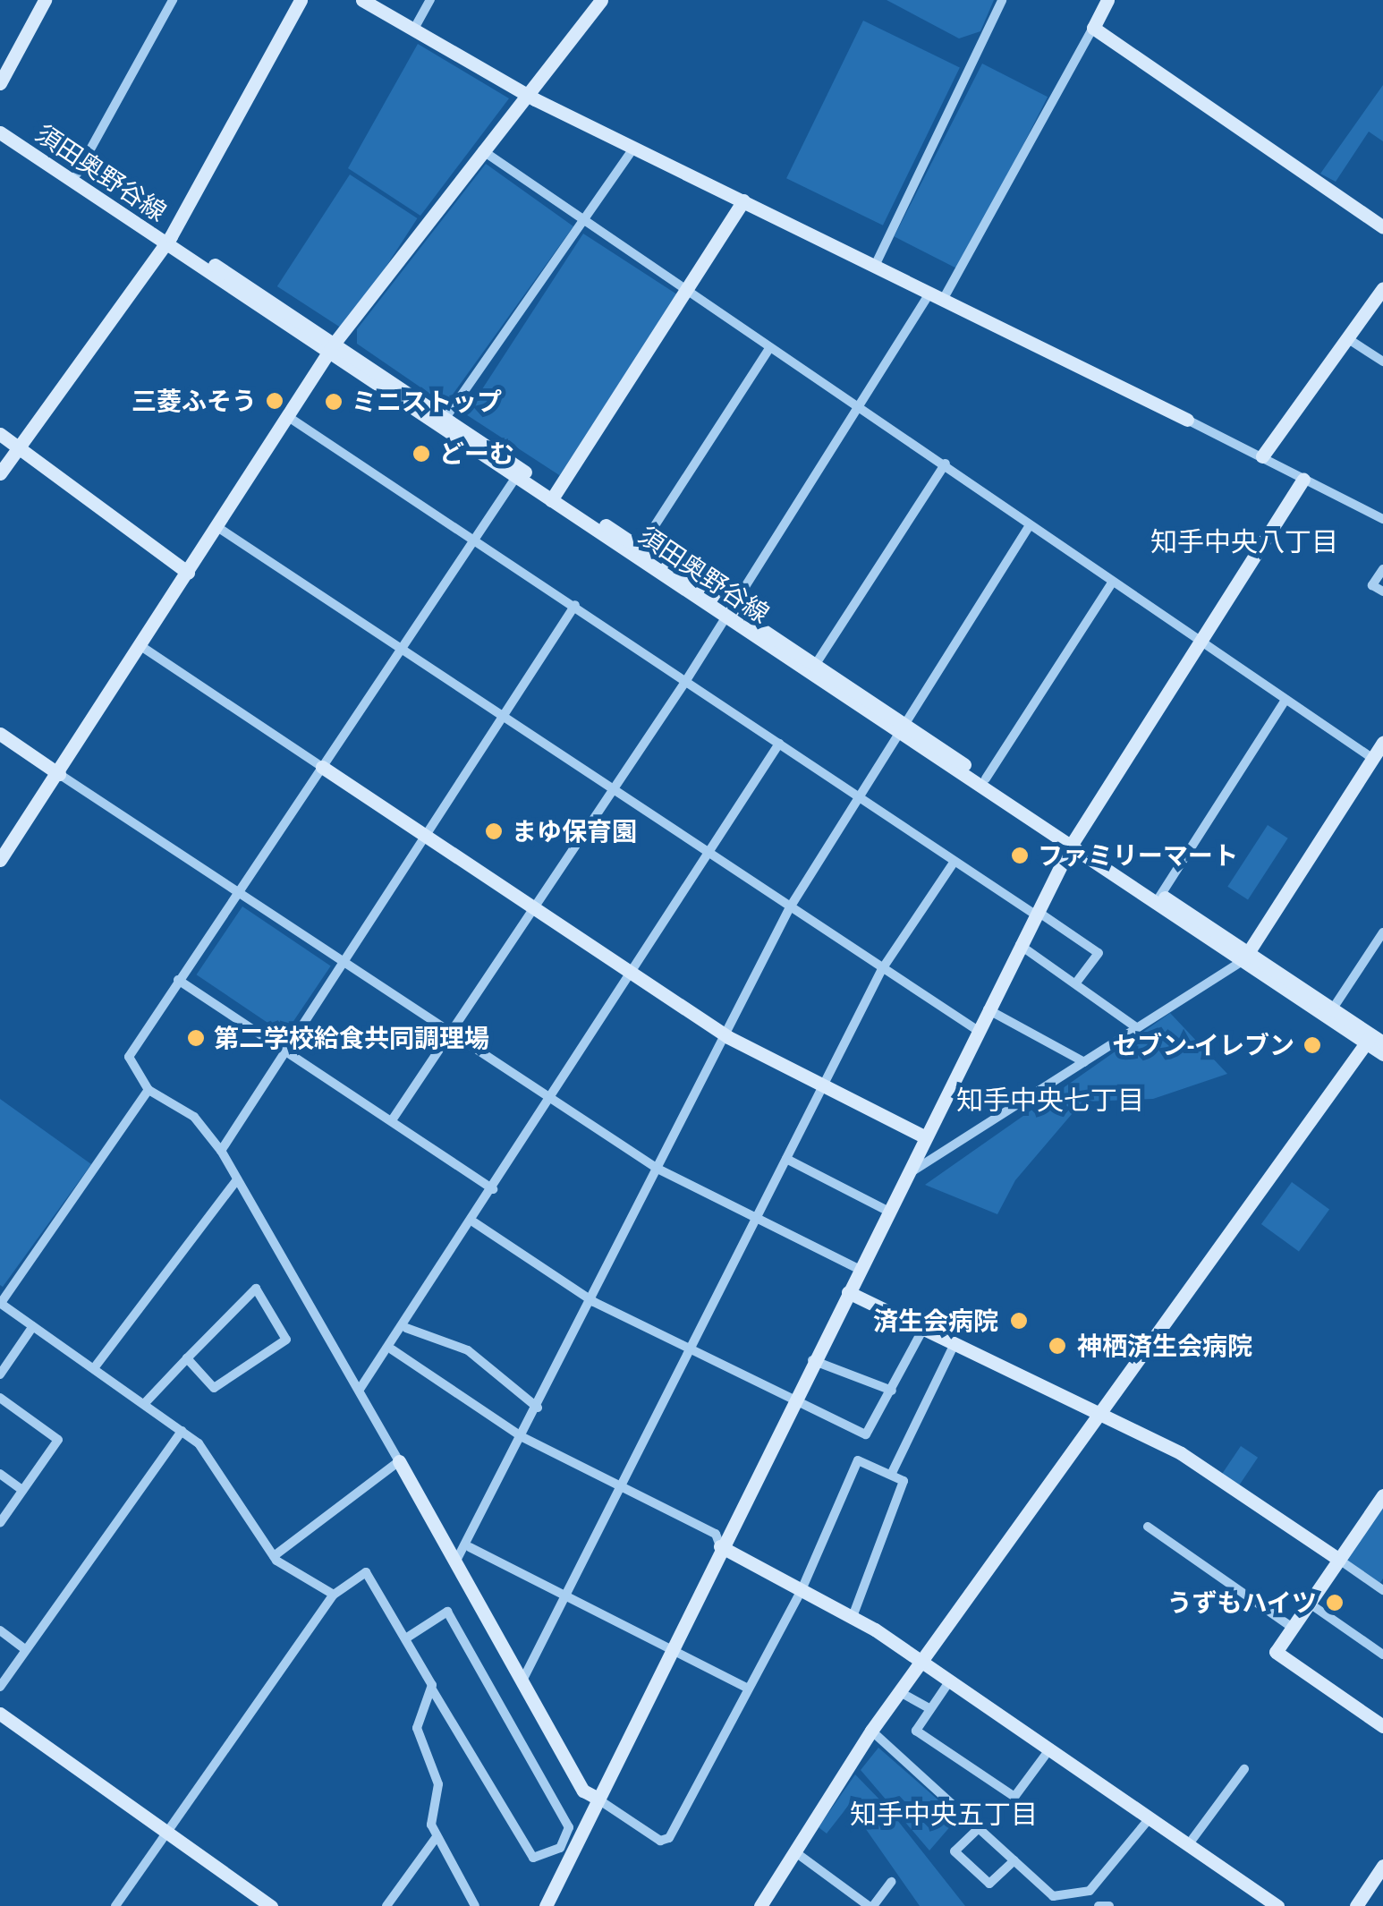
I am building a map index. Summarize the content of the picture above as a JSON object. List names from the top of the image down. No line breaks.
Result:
{"streets":{"street":["須田奥野谷線"]},"districts":["知手中央八丁目","知手中央七丁目","知手中央五丁目"],"places":["三菱ふそう","ミニストップ","どーむ","まゆ保育園","ファミリーマート","第二学校給食共同調理場","セブン-イレブン","済生会病院","神栖済生会病院","うずもハイツ"]}
